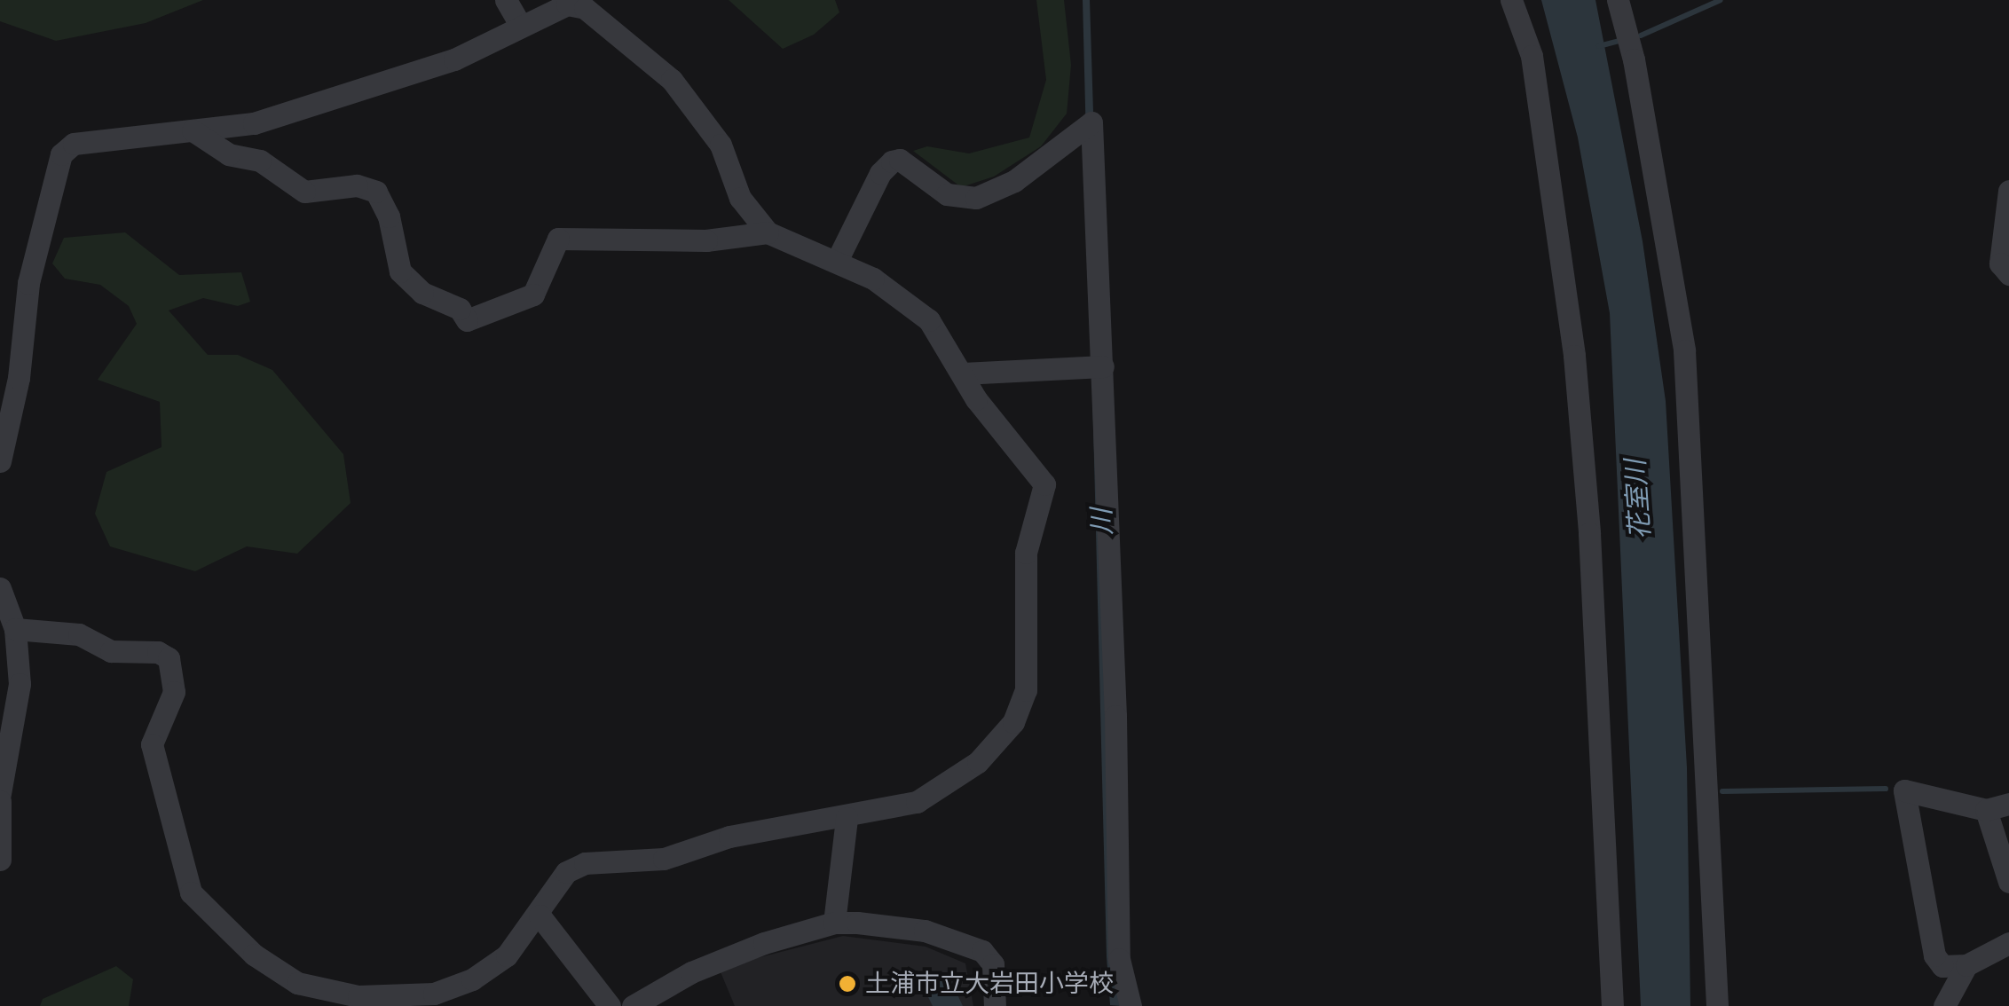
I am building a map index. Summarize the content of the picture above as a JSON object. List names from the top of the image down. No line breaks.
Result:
{"water":["花室川","川"],"places":["土浦市立大岩田小学校"]}
